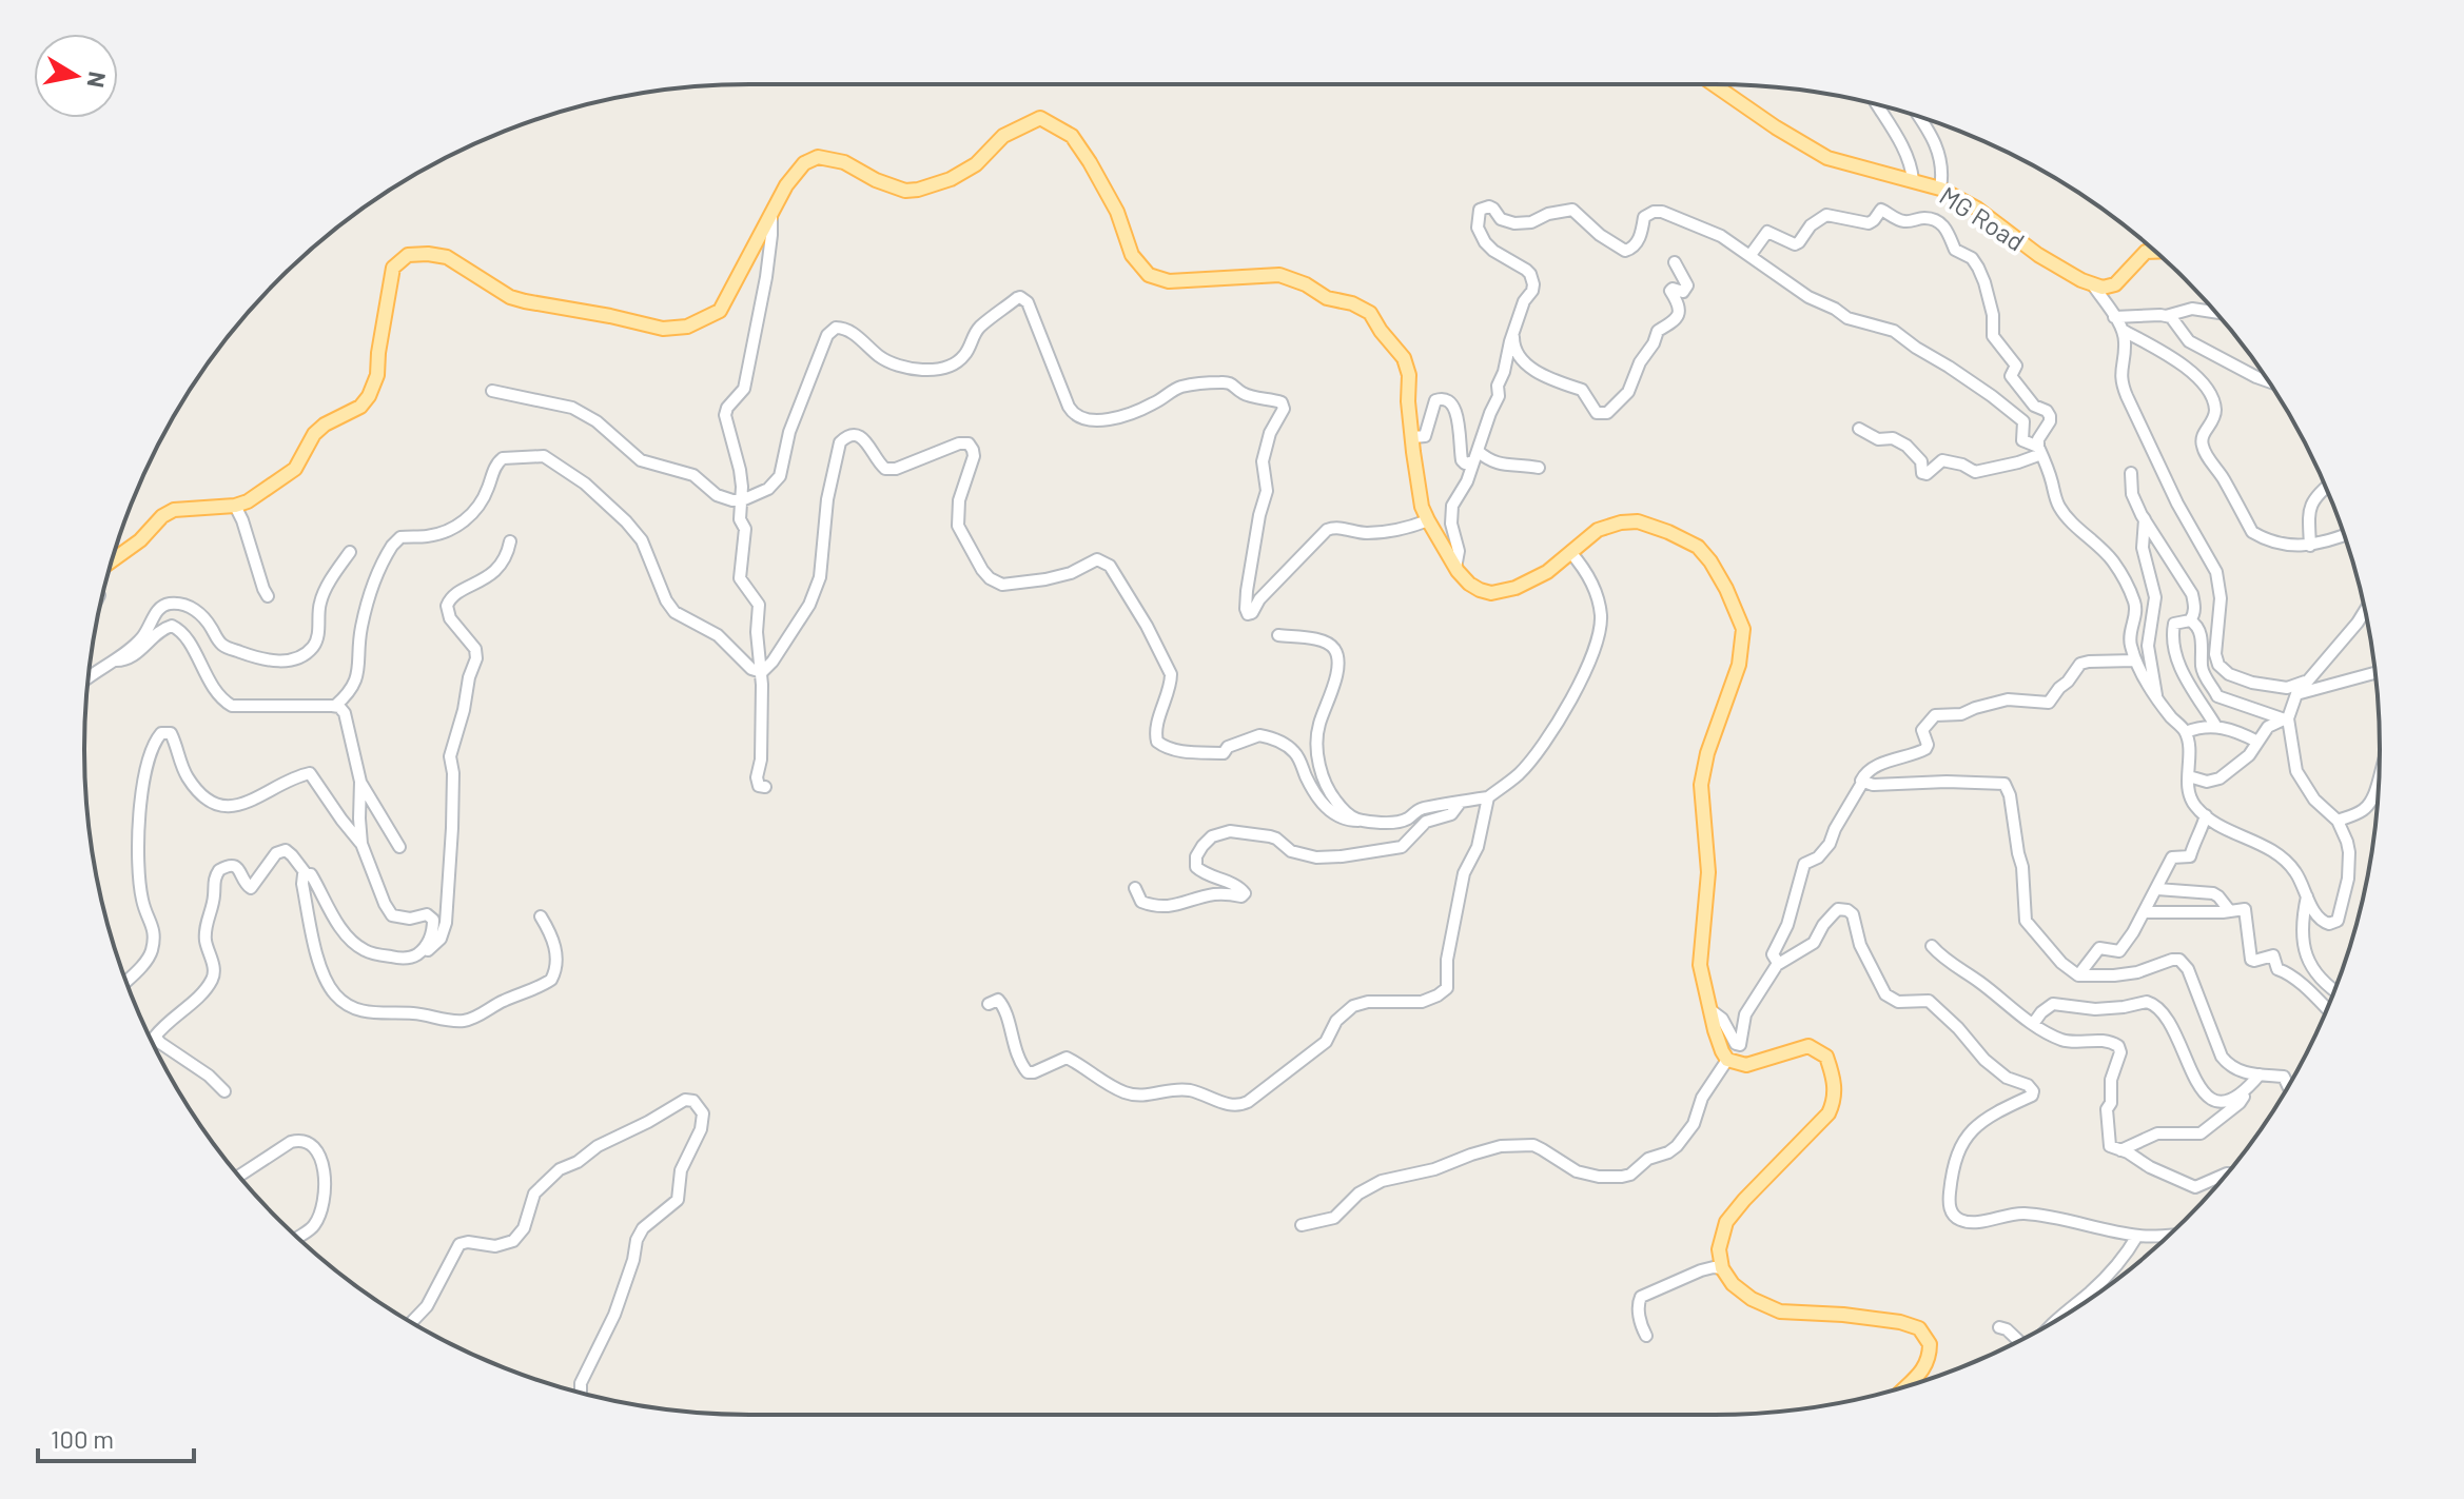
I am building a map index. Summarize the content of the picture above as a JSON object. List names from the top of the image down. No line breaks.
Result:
{"streets":{"main road":["MG Road"]},"scale_bar":"100 m","north":"right"}
